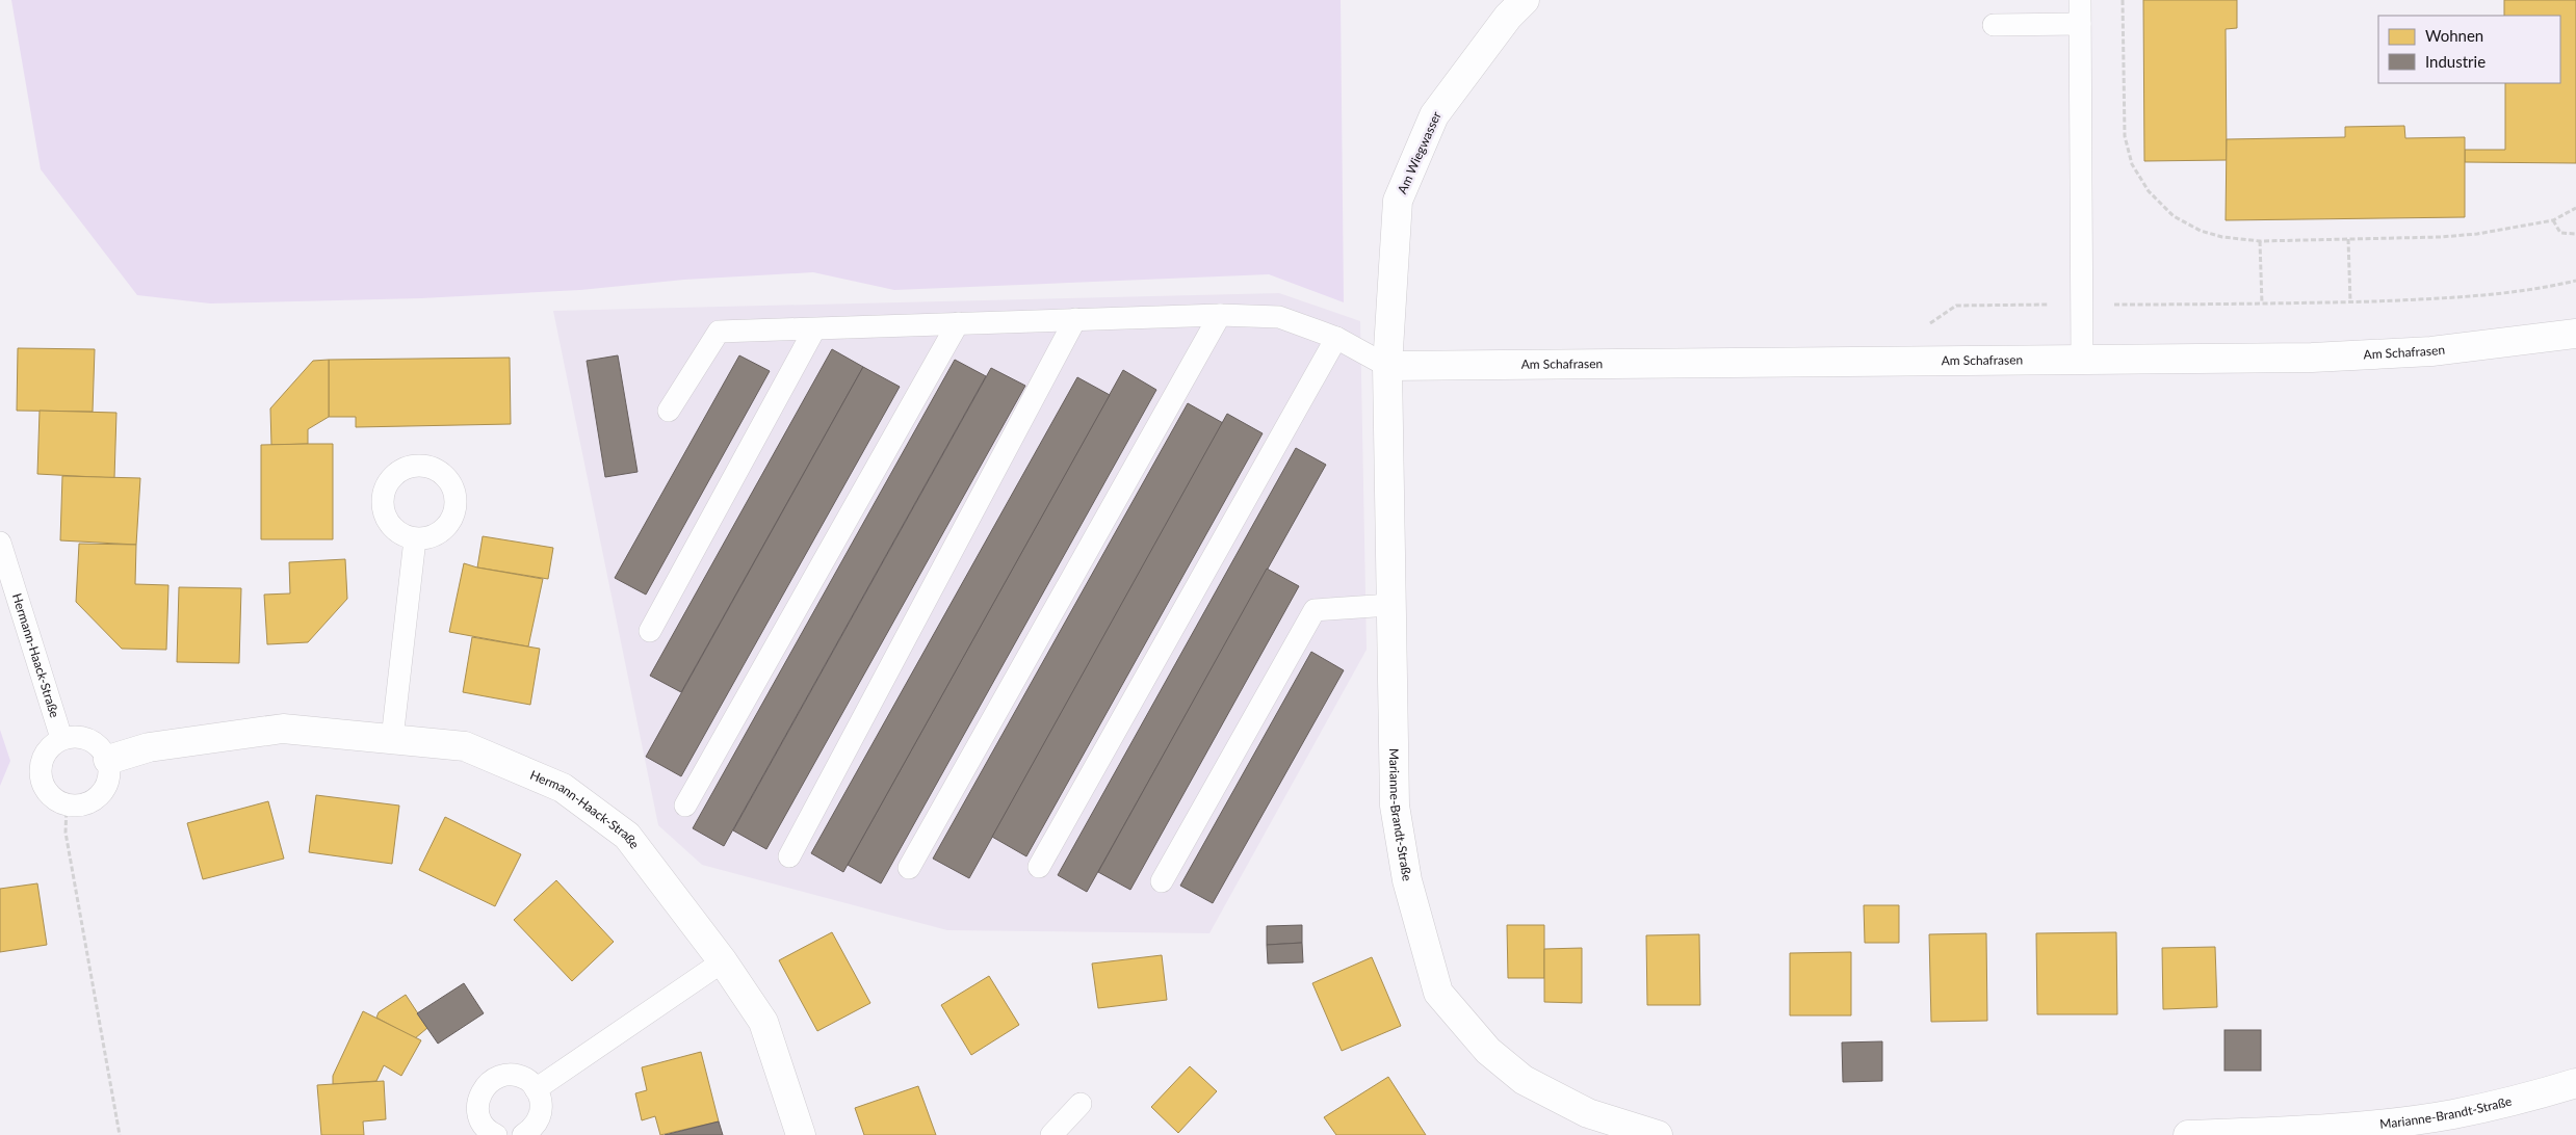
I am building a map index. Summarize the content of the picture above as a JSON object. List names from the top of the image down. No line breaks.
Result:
{"streets":{"street":["Am Wiegwasser","Am Schafrasen","Hermann-Haack-Straße","Marianne-Brandt-Straße"]},"crossings":[["Am Wiegwasser","Am Schafrasen"],["Am Wiegwasser","Marianne-Brandt-Straße"],["Am Schafrasen","Marianne-Brandt-Straße"]],"legend":["Wohnen","Industrie"]}
